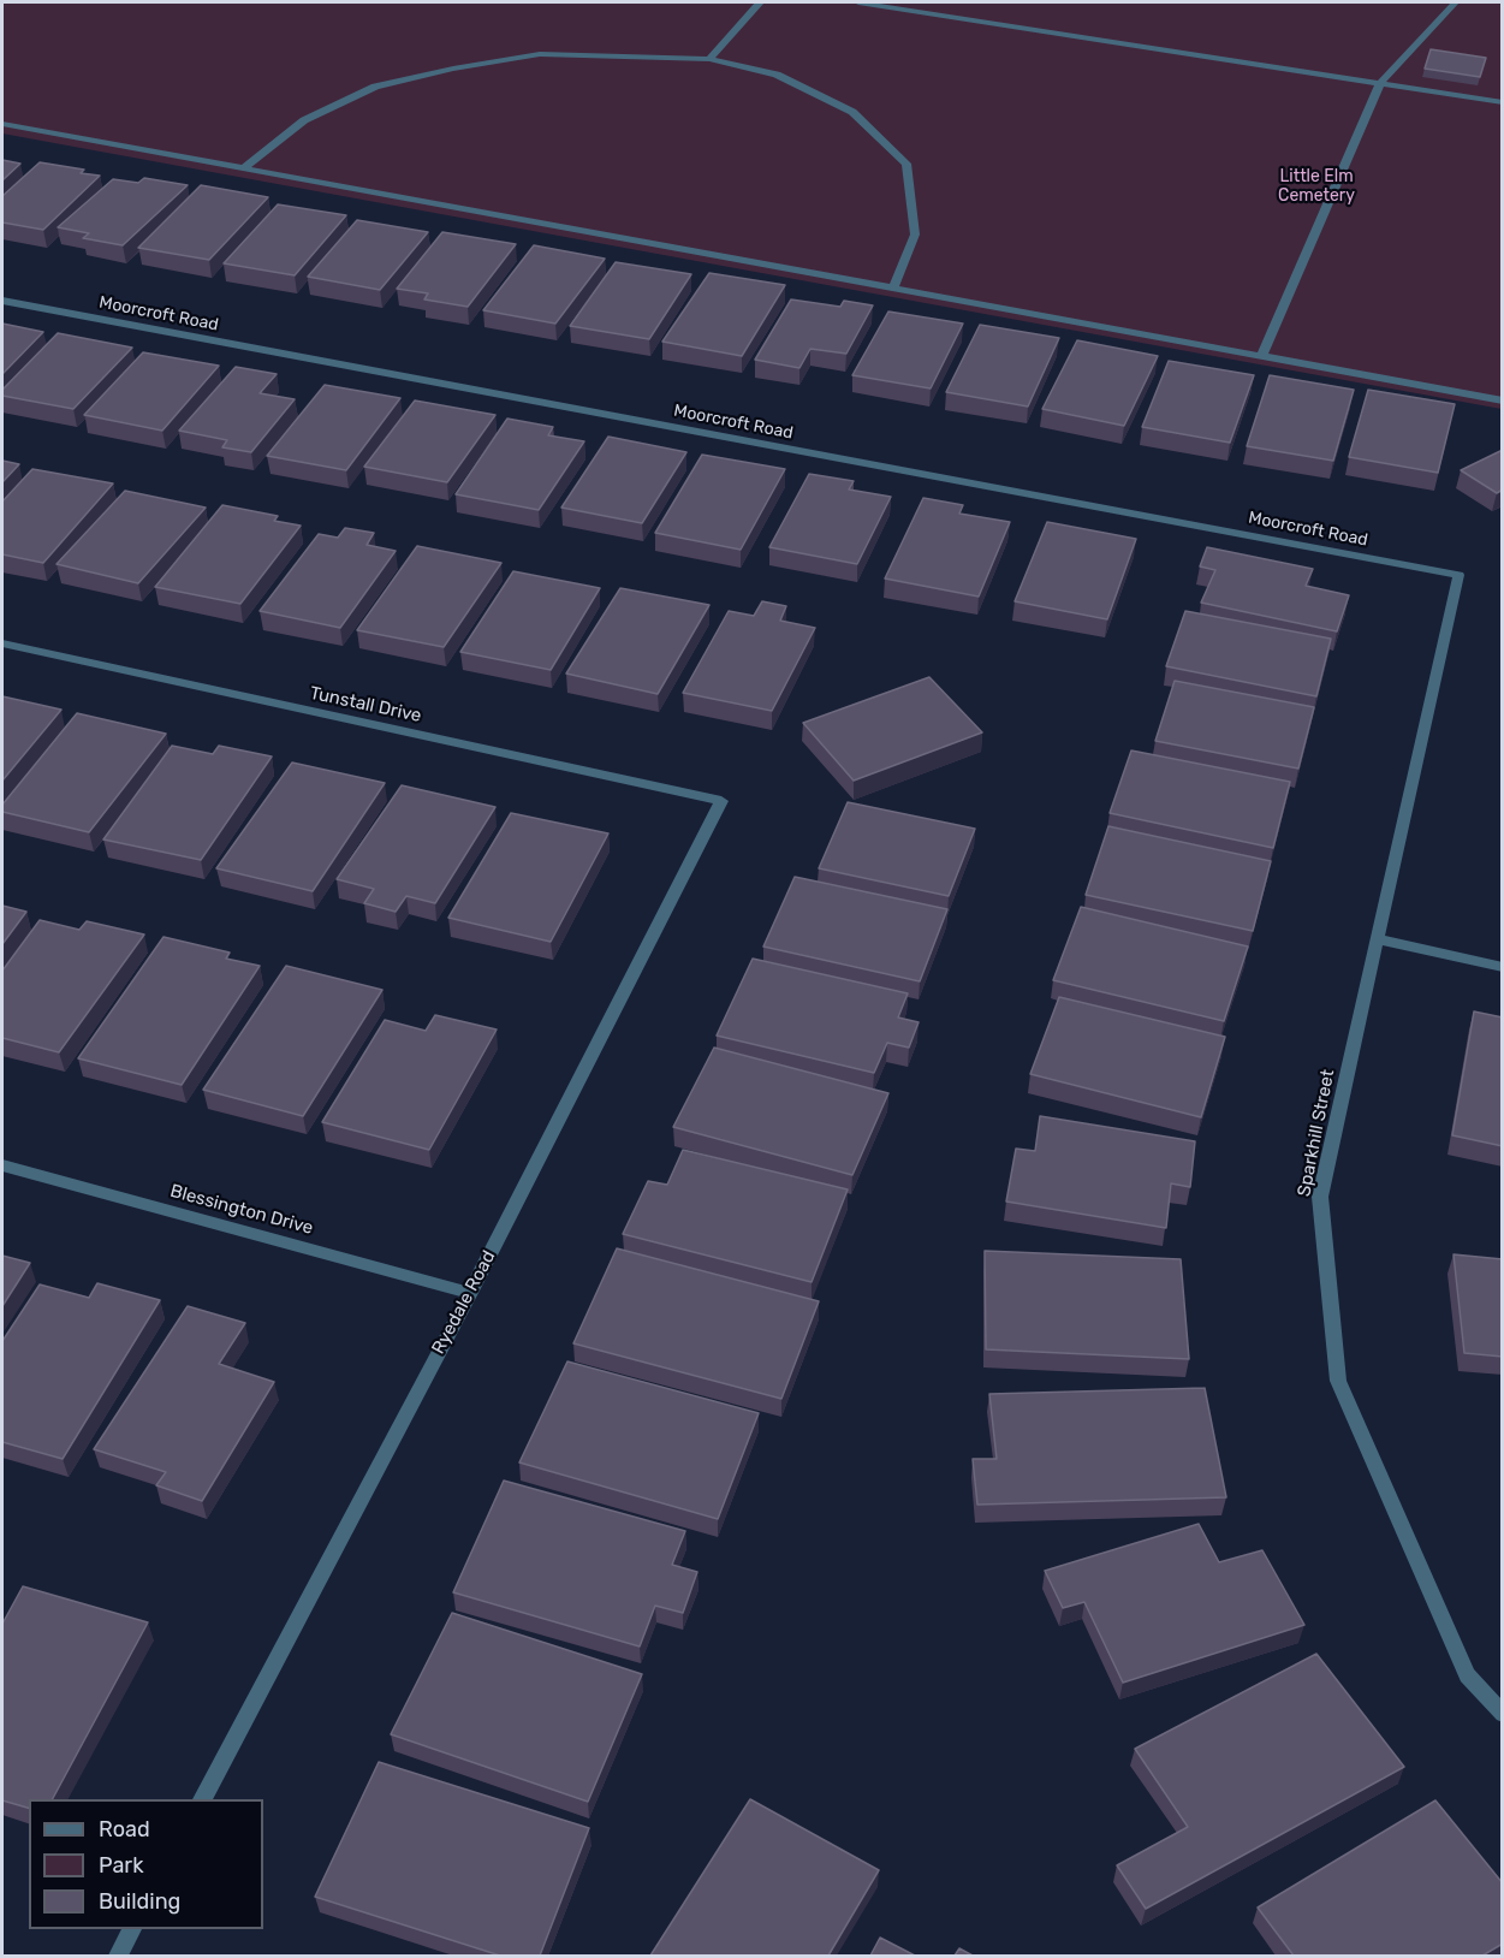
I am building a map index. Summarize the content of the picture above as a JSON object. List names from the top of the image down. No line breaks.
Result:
{"streets":{"street":["Moorcroft Road","Tunstall Drive","Sparkhill Street","Blessington Drive","Ryedale Road"]},"crossings":[["Moorcroft Road","Sparkhill Street"],["Tunstall Drive","Ryedale Road"],["Blessington Drive","Ryedale Road"]],"parks":["Little Elm Cemetery"],"legend":["Road","Park","Building"]}
